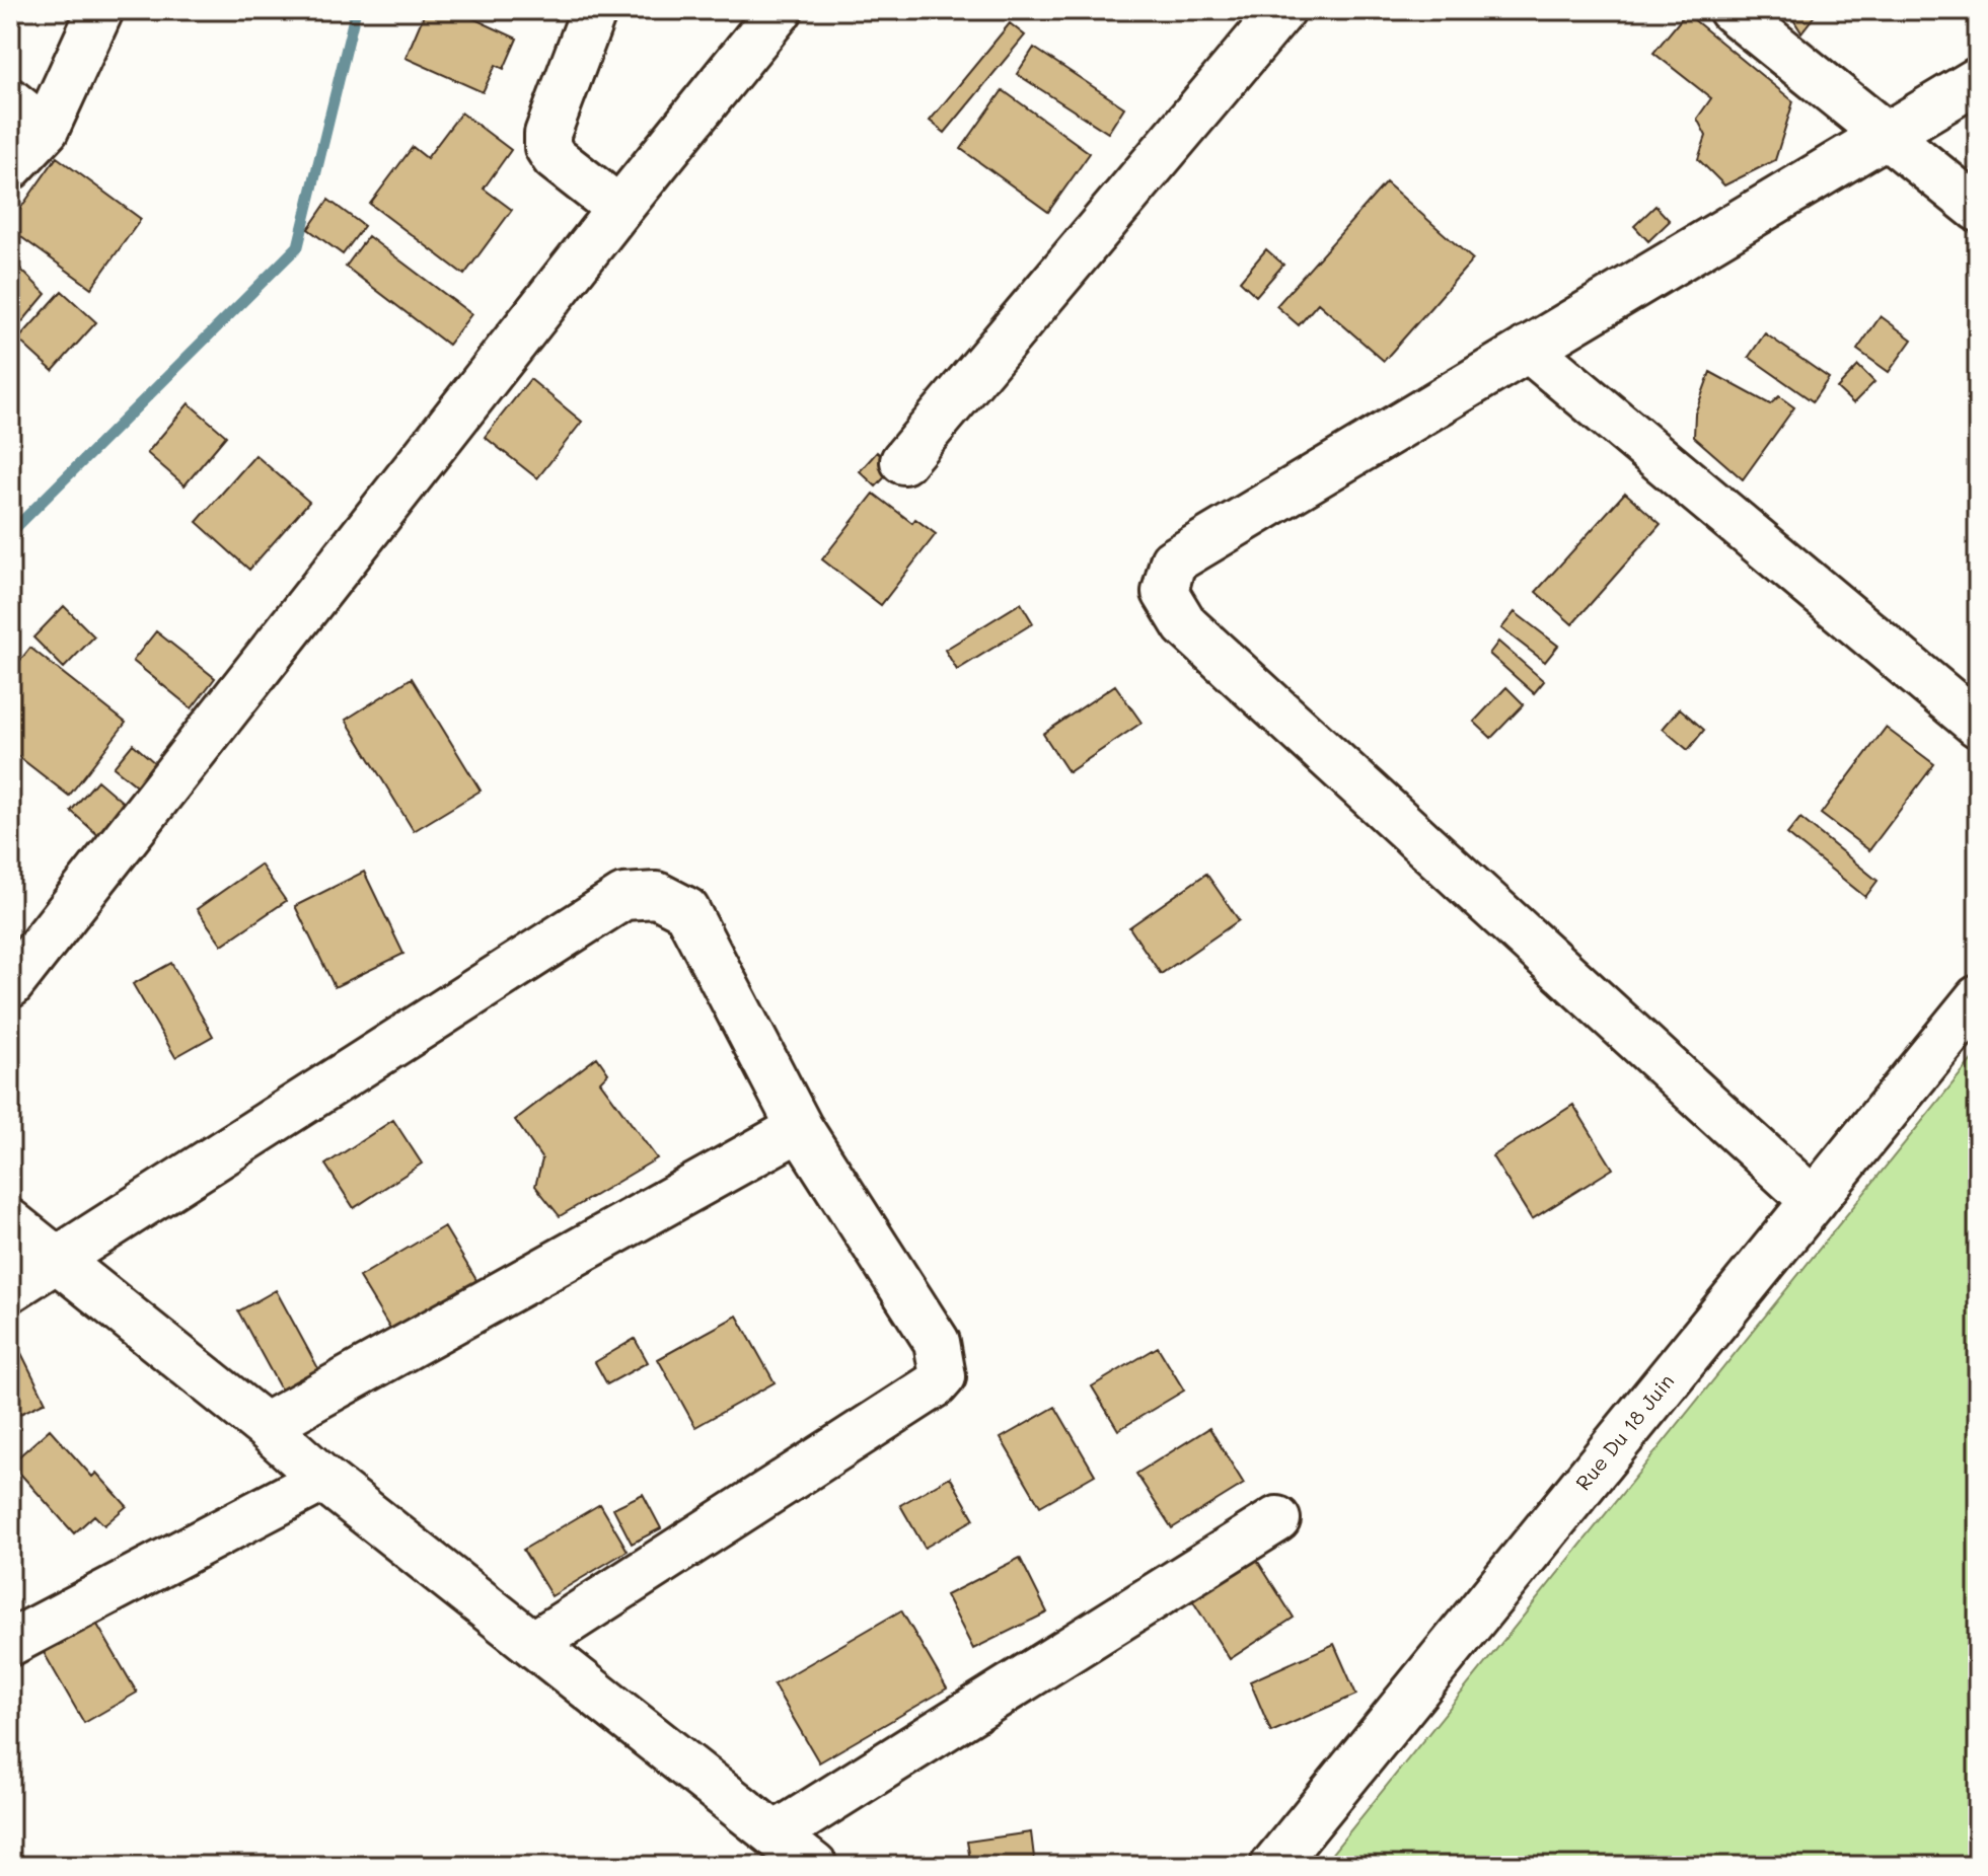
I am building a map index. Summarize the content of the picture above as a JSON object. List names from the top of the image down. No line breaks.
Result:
{"streets":{"street":["Rue Du 18 Juin"]}}
